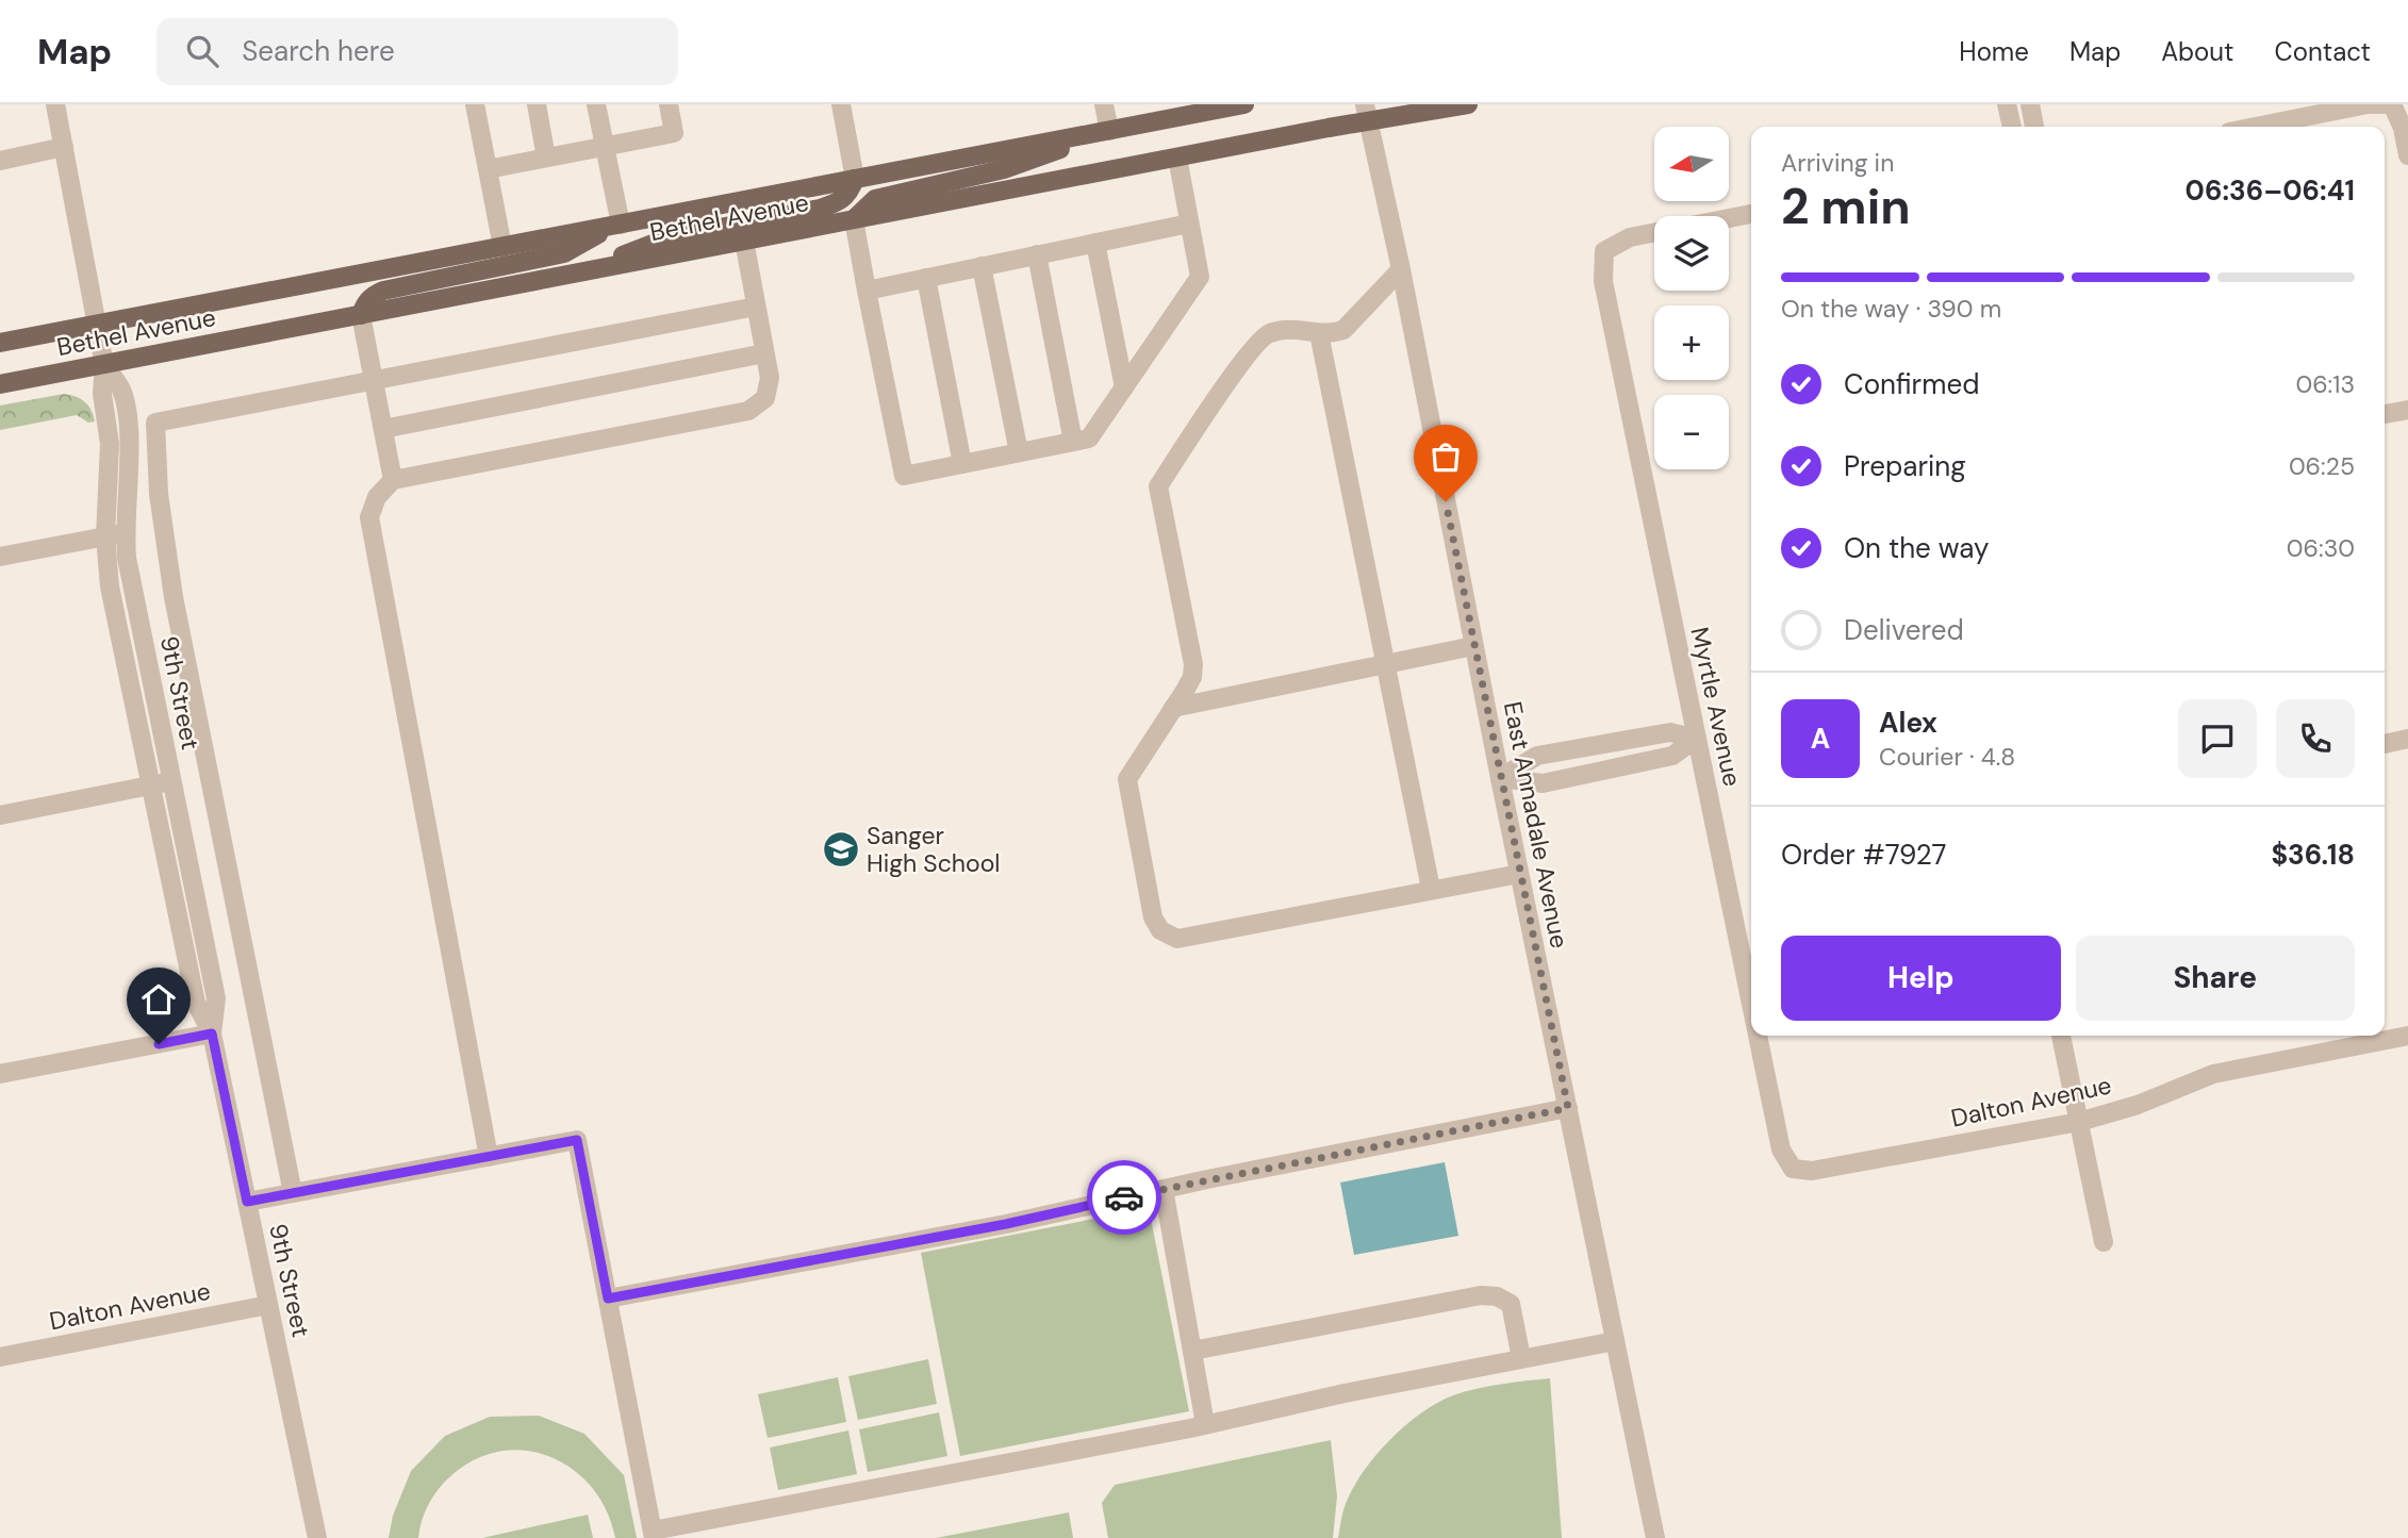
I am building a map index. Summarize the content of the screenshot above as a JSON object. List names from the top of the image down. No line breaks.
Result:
{"streets":{"main road":["Bethel Avenue"],"street":["9th Street","Myrtle Avenue","East Annadale Avenue","Dalton Avenue"]},"crossings":[["Bethel Avenue","9th Street"],["Bethel Avenue","East Annadale Avenue"],["9th Street","Dalton Avenue"],["Myrtle Avenue","Dalton Avenue"]],"places":{"school or university":["Sanger High School"]},"north":"left","page":{"header":"Map","search":"Search here","nav":["Home","Map","About","Contact"],"map_buttons":["+","−"],"heading":["2 min","Arriving in","06:36–06:41"],"panel":["Alex","Courier · 4.8","Order #7927","$36.18"],"bar":"On the way · 390 m","list":[["Confirmed","06:13"],["Preparing","06:25"],["On the way","06:30"],"Delivered"],"round":"A","buttons":["Help","Share"]}}
